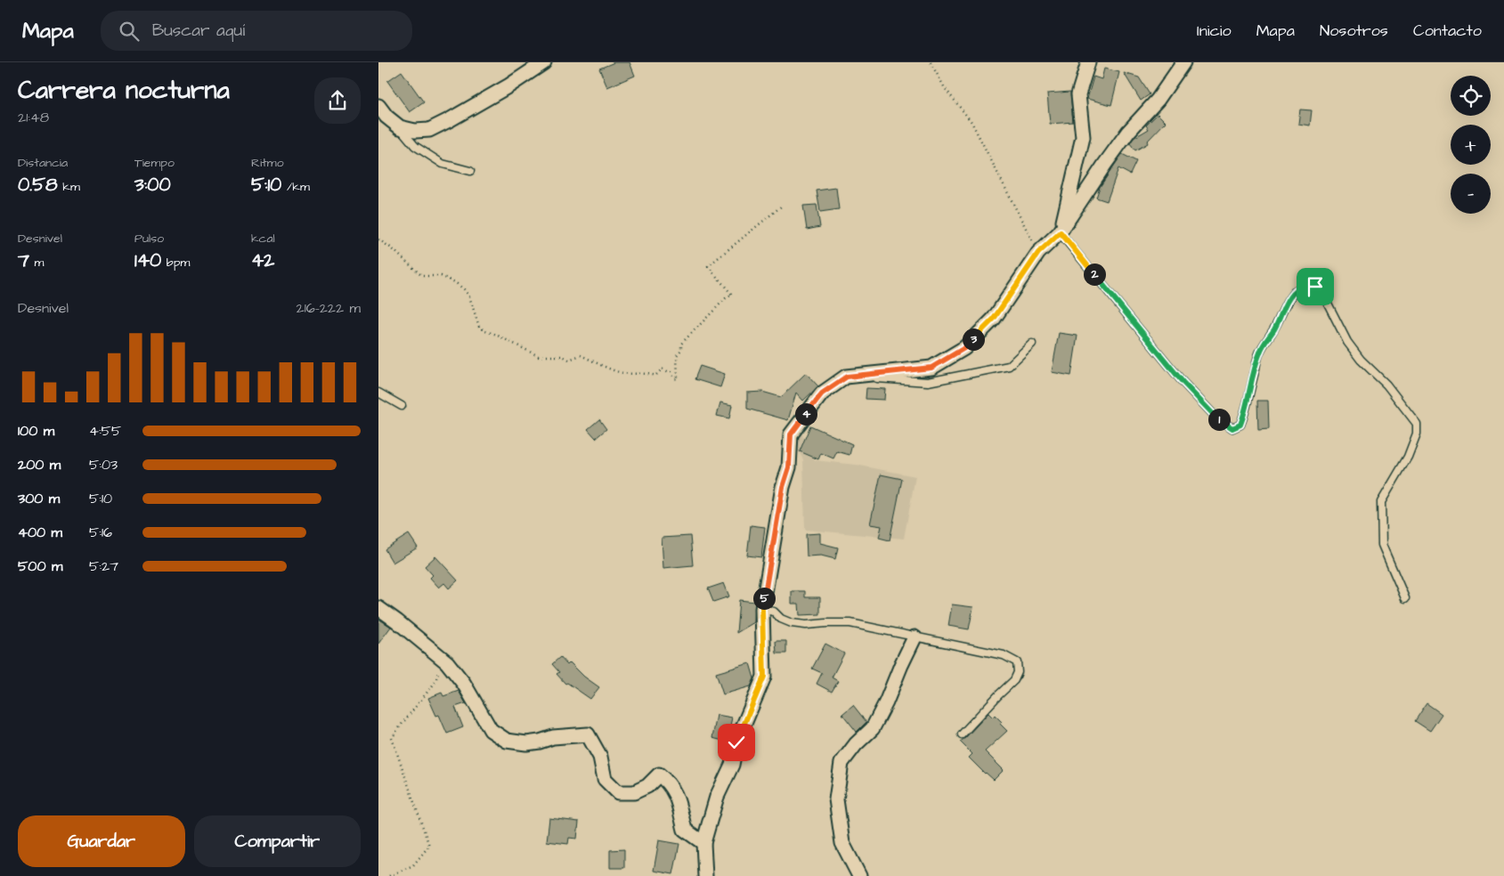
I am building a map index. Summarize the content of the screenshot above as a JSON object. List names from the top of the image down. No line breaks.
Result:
{"page":{"header":"Mapa","search":"Buscar aquí","nav":["Inicio","Mapa","Nosotros","Contacto"],"heading":["Carrera nocturna","21:48"],"map_buttons":["+","−"],"stats":[["Distancia","0.58 km"],["Tiempo","3:00"],["Ritmo","5:10 /km"],["Desnivel","7 m"],["Pulso","140 bpm"],["kcal","42"]],"pins":["2","3","4","1","5"],"chart":["Desnivel","216–222 m"],"list":[{"name":"100 m","note":"4:55"},{"name":"200 m","note":"5:03"},{"name":"300 m","note":"5:10"},{"name":"400 m","note":"5:16"},{"name":"500 m","note":"5:27"}],"buttons":["Guardar","Compartir"]}}
